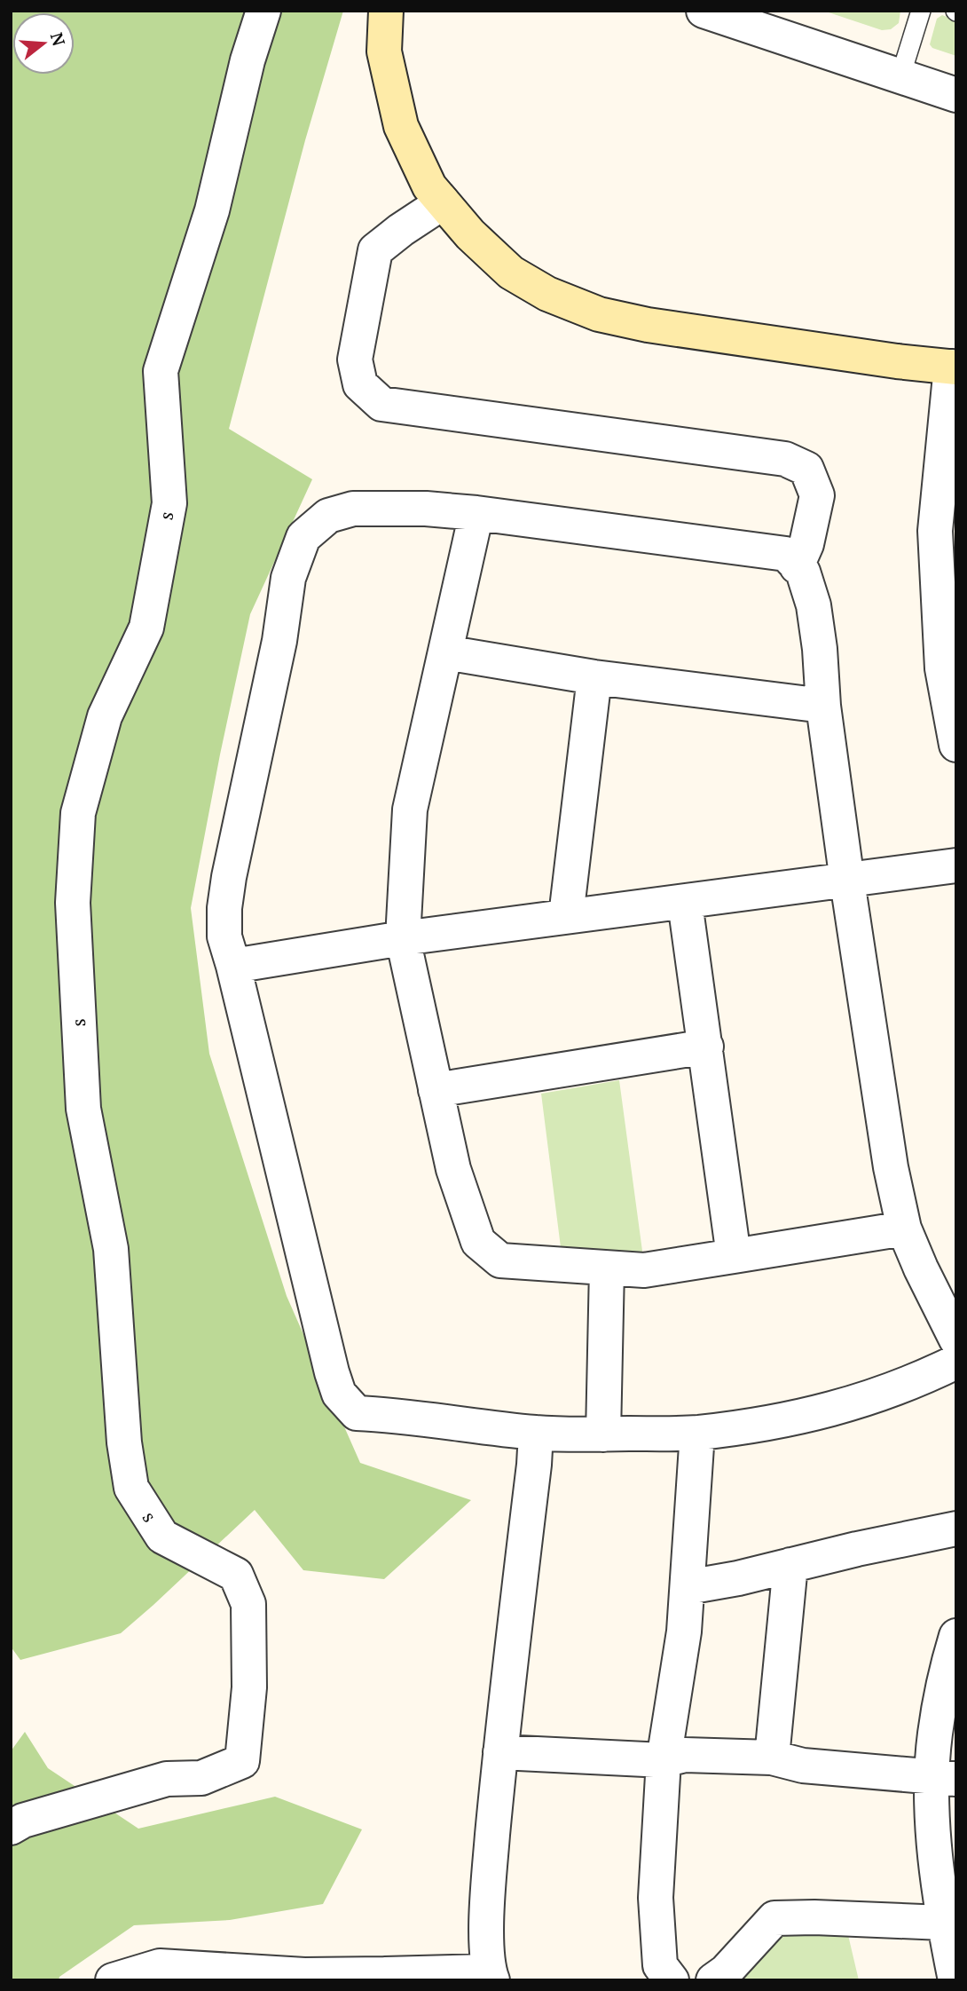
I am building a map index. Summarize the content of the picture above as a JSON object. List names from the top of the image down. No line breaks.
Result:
{"streets":{"street":["s"]},"north":"right"}
